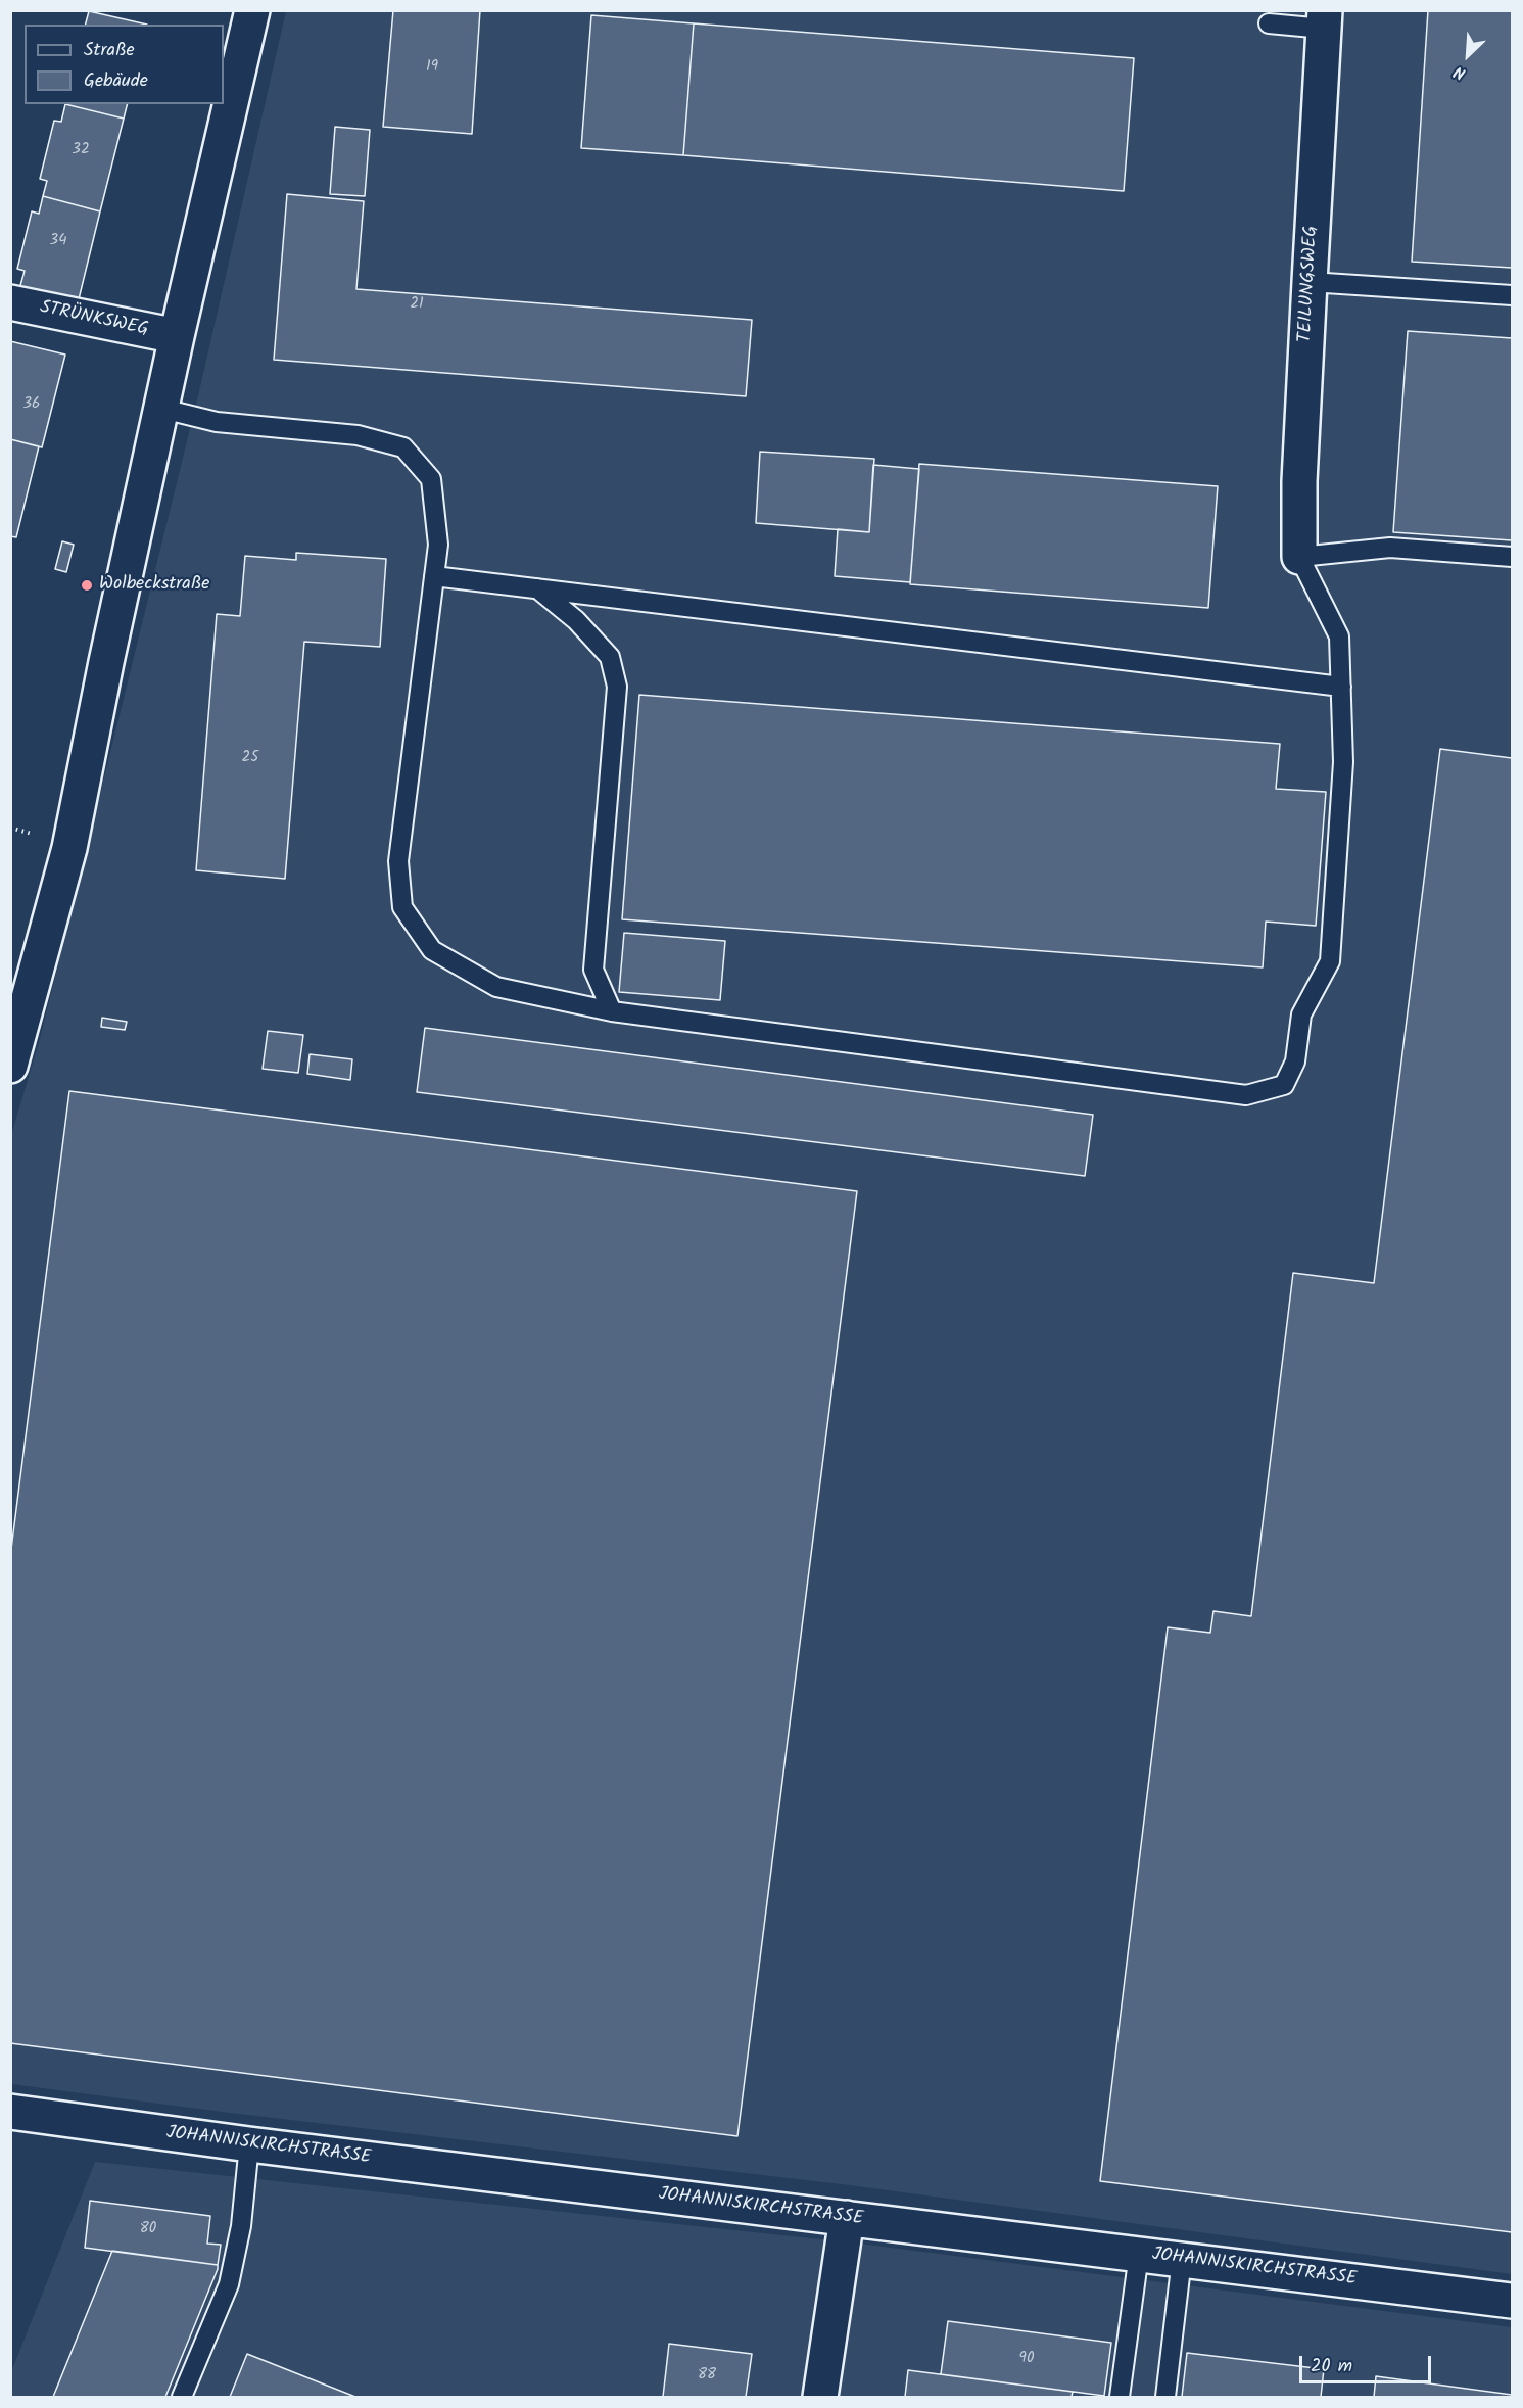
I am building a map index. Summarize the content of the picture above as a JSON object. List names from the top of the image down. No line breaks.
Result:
{"streets":{"street":["TEILUNGSWEG","STRÜNKSWEG","JOHANNISKIRCHSTRASSE"]},"places":["Wolbeckstraße"],"house_numbers":["19","32","34","21","36","25","80","90","88"],"legend":["Straße","Gebäude"],"scale_bar":"20 m","north":"bottom left"}
